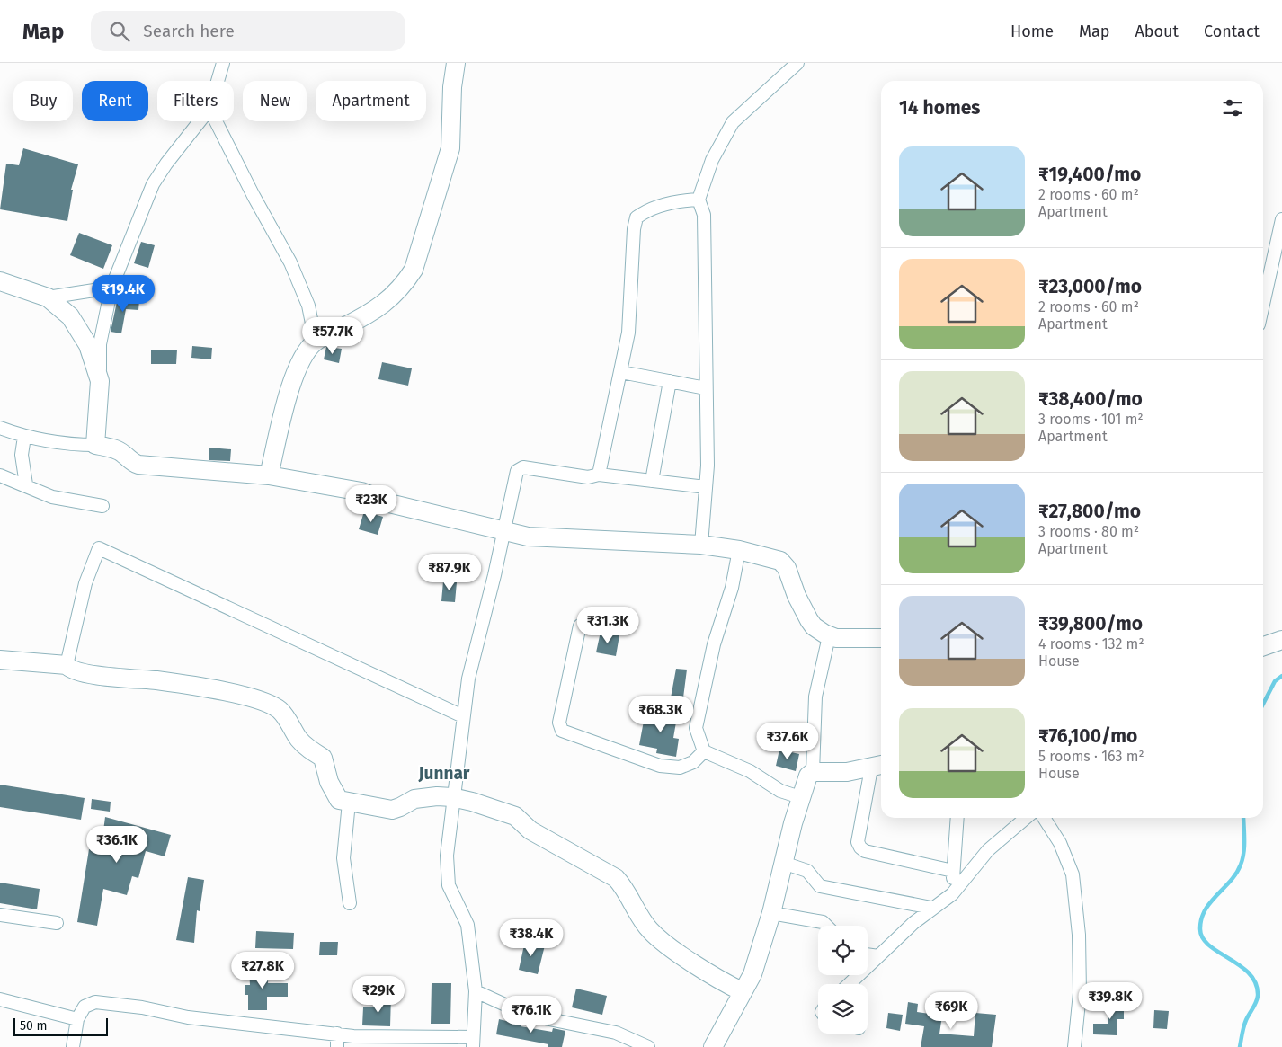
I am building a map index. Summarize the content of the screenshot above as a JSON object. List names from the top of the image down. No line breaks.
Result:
{"districts":["Junnar"],"scale_bar":"50 m","page":{"header":"Map","search":"Search here","nav":["Home","Map","About","Contact"],"chip":["Buy","Rent","Filters","New","Apartment"],"heading":"14 homes","list":[{"name":"₹19,400/mo","note":"2 rooms · 60 m² · Apartment"},{"name":"₹23,000/mo","note":"2 rooms · 60 m² · Apartment"},{"name":"₹38,400/mo","note":"3 rooms · 101 m² · Apartment"},{"name":"₹27,800/mo","note":"3 rooms · 80 m² · Apartment"},{"name":"₹39,800/mo","note":"4 rooms · 132 m² · House"},{"name":"₹76,100/mo","note":"5 rooms · 163 m² · House"}],"price":["₹19.4K","₹57.7K","₹23K","₹87.9K","₹31.3K","₹68.3K","₹37.6K","₹36.1K","₹38.4K","₹27.8K","₹29K","₹39.8K","₹69K","₹76.1K"],"scale":"50 m"}}
